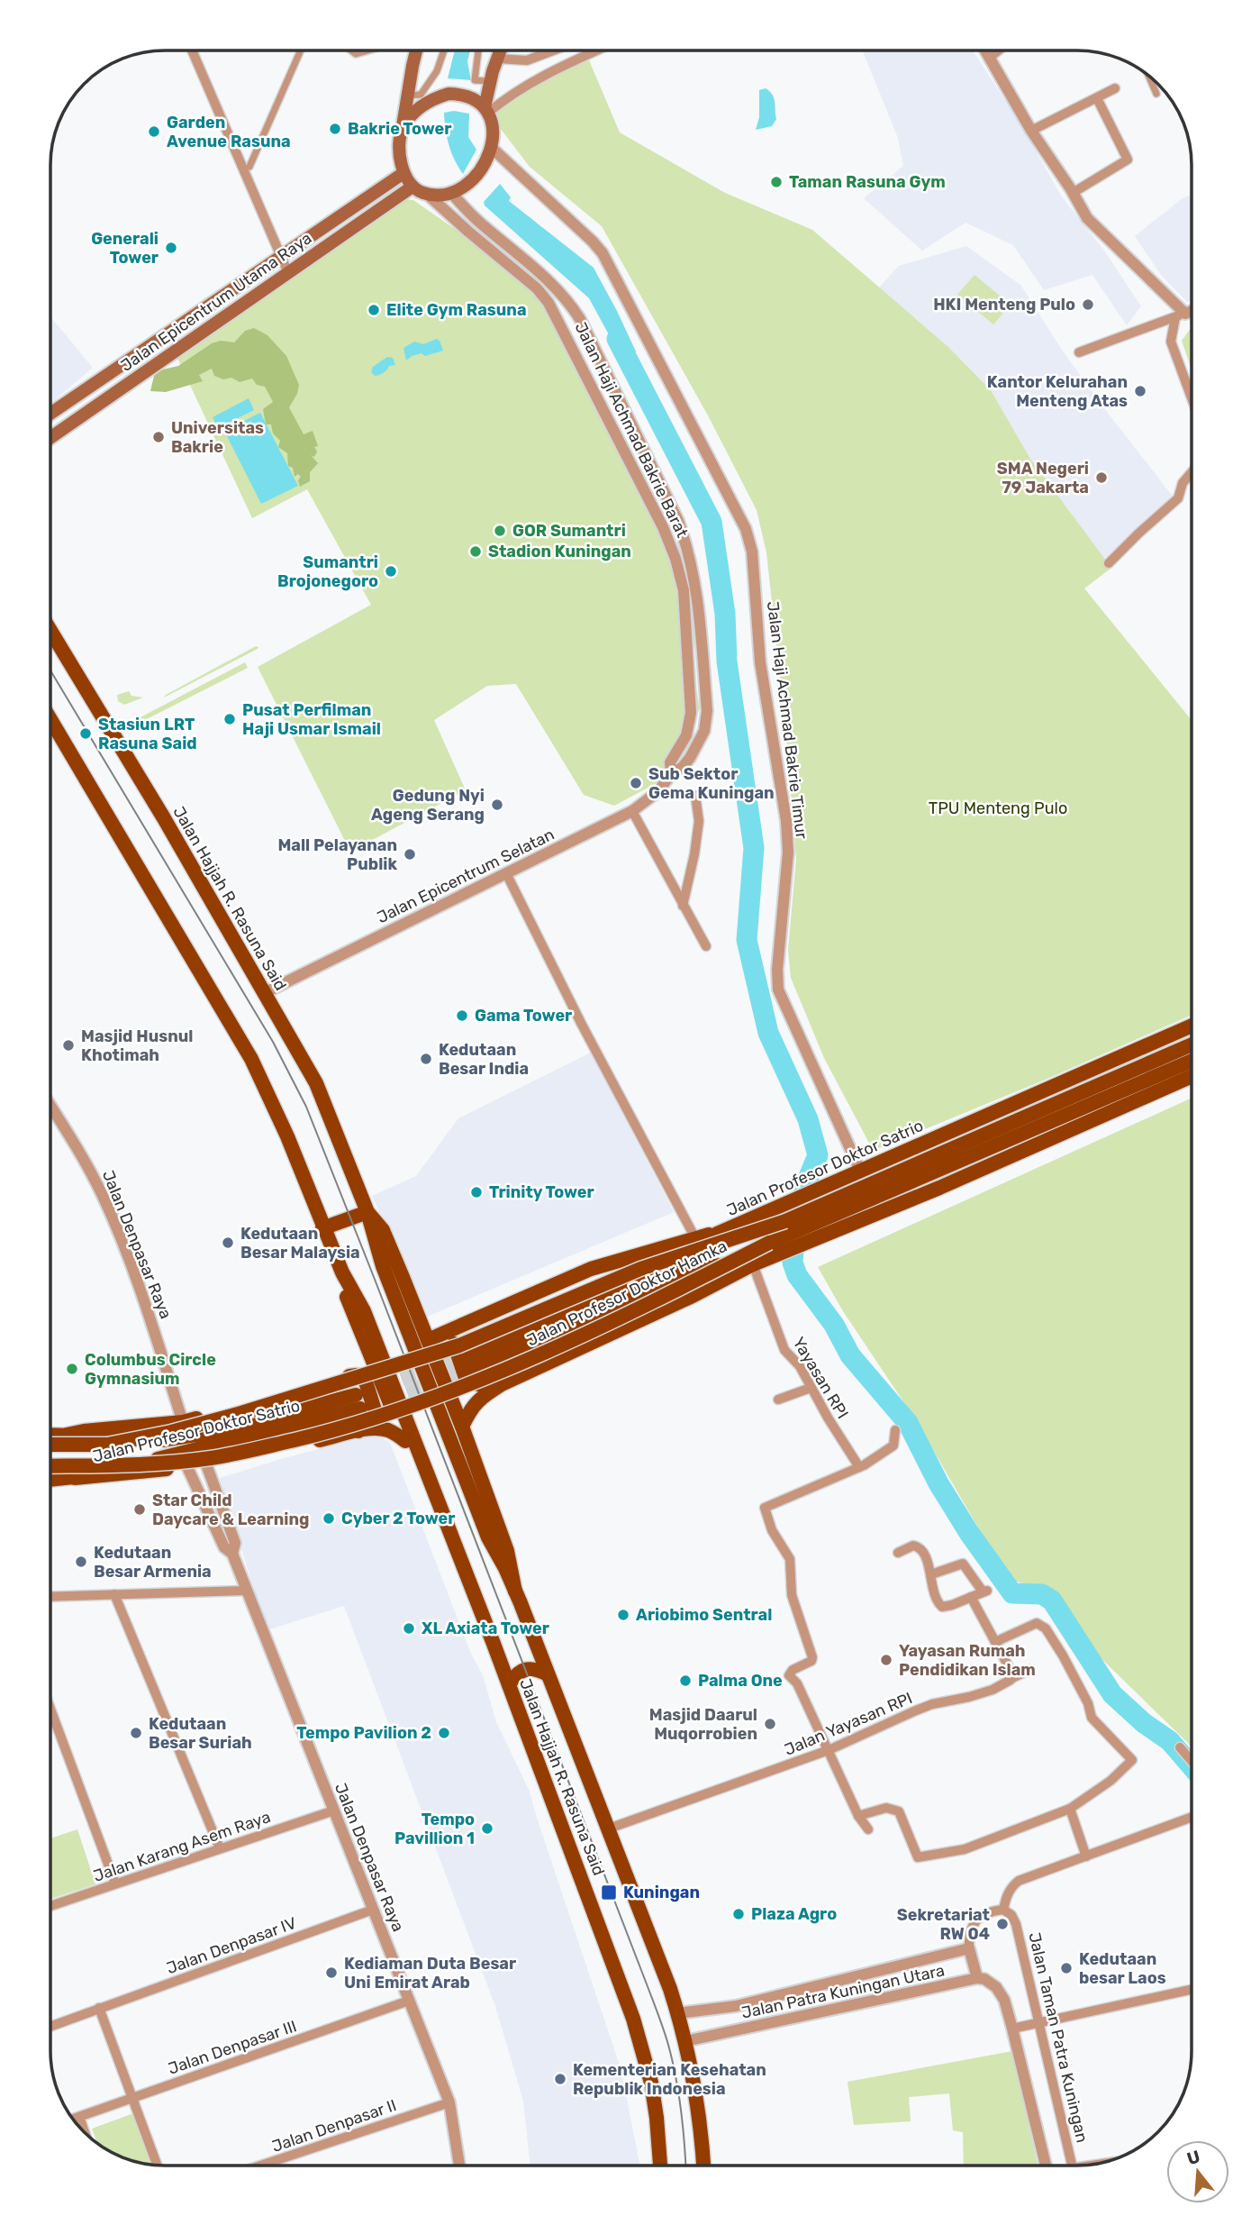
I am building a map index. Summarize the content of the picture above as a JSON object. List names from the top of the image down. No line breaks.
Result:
{"streets":{"main road":["Jalan Epicentrum Utama Raya","Jalan Hajjah R. Rasuna Said","Jalan Profesor Doktor Satrio","Jalan Profesor Doktor Hamka"],"street":["Jalan Haji Achmad Bakrie Barat","Jalan Haji Achmad Bakrie Timur","Jalan Epicentrum Selatan","Jalan Denpasar Raya","Yayasan RPI","Jalan Yayasan RPI","Jalan Karang Asem Raya","Jalan Denpasar IV","Jalan Patra Kuningan Utara","Jalan Taman Patra Kuningan","Jalan Denpasar III","Jalan Denpasar II"]},"crossings":[["Jalan Epicentrum Utama Raya","Jalan Haji Achmad Bakrie Barat"],["Jalan Epicentrum Utama Raya","Jalan Haji Achmad Bakrie Timur"],["Jalan Haji Achmad Bakrie Barat","Jalan Haji Achmad Bakrie Timur"],["Jalan Haji Achmad Bakrie Barat","Jalan Epicentrum Selatan"],["Jalan Haji Achmad Bakrie Timur","Jalan Profesor Doktor Satrio"],["Jalan Epicentrum Selatan","Jalan Hajjah R. Rasuna Said"],["Jalan Hajjah R. Rasuna Said","Jalan Yayasan RPI"],["Jalan Hajjah R. Rasuna Said","Jalan Patra Kuningan Utara"],["Jalan Profesor Doktor Satrio","Yayasan RPI"],["Jalan Denpasar Raya","Jalan Karang Asem Raya"],["Jalan Denpasar Raya","Jalan Denpasar IV"],["Jalan Denpasar Raya","Jalan Denpasar III"],["Jalan Denpasar Raya","Jalan Denpasar II"]],"parks":["TPU Menteng Pulo"],"places":{"other":["Bakrie Tower","Garden Avenue Rasuna","Taman Rasuna Gym","Generali Tower","HKI Menteng Pulo","Elite Gym Rasuna","Kantor Kelurahan Menteng Atas","Universitas Bakrie","SMA Negeri 79 Jakarta","GOR Sumantri","Stadion Kuningan","Sumantri Brojonegoro","Pusat Perfilman Haji Usmar Ismail","Stasiun LRT Rasuna Said","Sub Sektor Gema Kuningan","Gedung Nyi Ageng Serang","Mall Pelayanan Publik","Gama Tower","Masjid Husnul Khotimah","Kedutaan Besar India","Trinity Tower","Kedutaan Besar Malaysia","Columbus Circle Gymnasium","Star Child Daycare & Learning","Cyber 2 Tower","Kedutaan Besar Armenia","Ariobimo Sentral","XL Axiata Tower","Yayasan Rumah Pendidikan Islam","Palma One","Masjid Daarul Muqorrobien","Kedutaan Besar Suriah","Tempo Pavilion 2","Tempo Pavillion 1","Plaza Agro","Sekretariat RW 04","Kedutaan besar Laos","Kediaman Duta Besar Uni Emirat Arab","Kementerian Kesehatan Republik Indonesia"],"transit":["Kuningan"]},"north":"top"}
